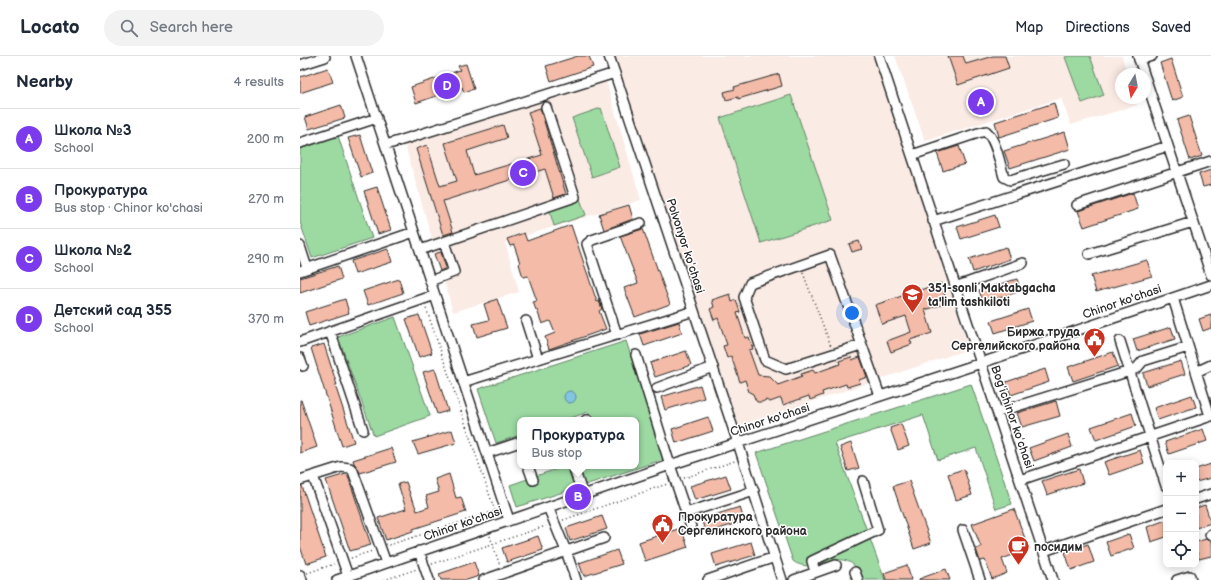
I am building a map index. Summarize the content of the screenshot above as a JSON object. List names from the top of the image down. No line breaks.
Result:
{"streets":{"street":["Polvonyor koʻchasi","Chinor ko'chasi","Bogʻichinor koʻchasi"]},"crossings":[["Polvonyor koʻchasi","Chinor ko'chasi"],["Chinor ko'chasi","Bogʻichinor koʻchasi"]],"places":{"school or university":["351-sonli Maktabgacha ta'lim tashkiloti"],"public building":["Биржа труда Сергелийского района","Прокуратура Сергелинского района"],"cafe":["посидим"]},"north":"bottom","page":{"header":"Locato","search":"Search here","nav":["Map","Directions","Saved"],"heading":["Nearby","4 results"],"pins":["D","A","C","B"],"list":[{"mark":"A","name":"Школа №3","note":"School","value":"200 m"},{"mark":"B","name":"Прокуратура","note":"Bus stop · Chinor ko'chasi","value":"270 m"},{"mark":"C","name":"Школа №2","note":"School","value":"290 m"},{"mark":"D","name":"Детский сад 355","note":"School","value":"370 m"}],"popup":["Прокуратура","Bus stop"],"map_buttons":["+","−"]}}
